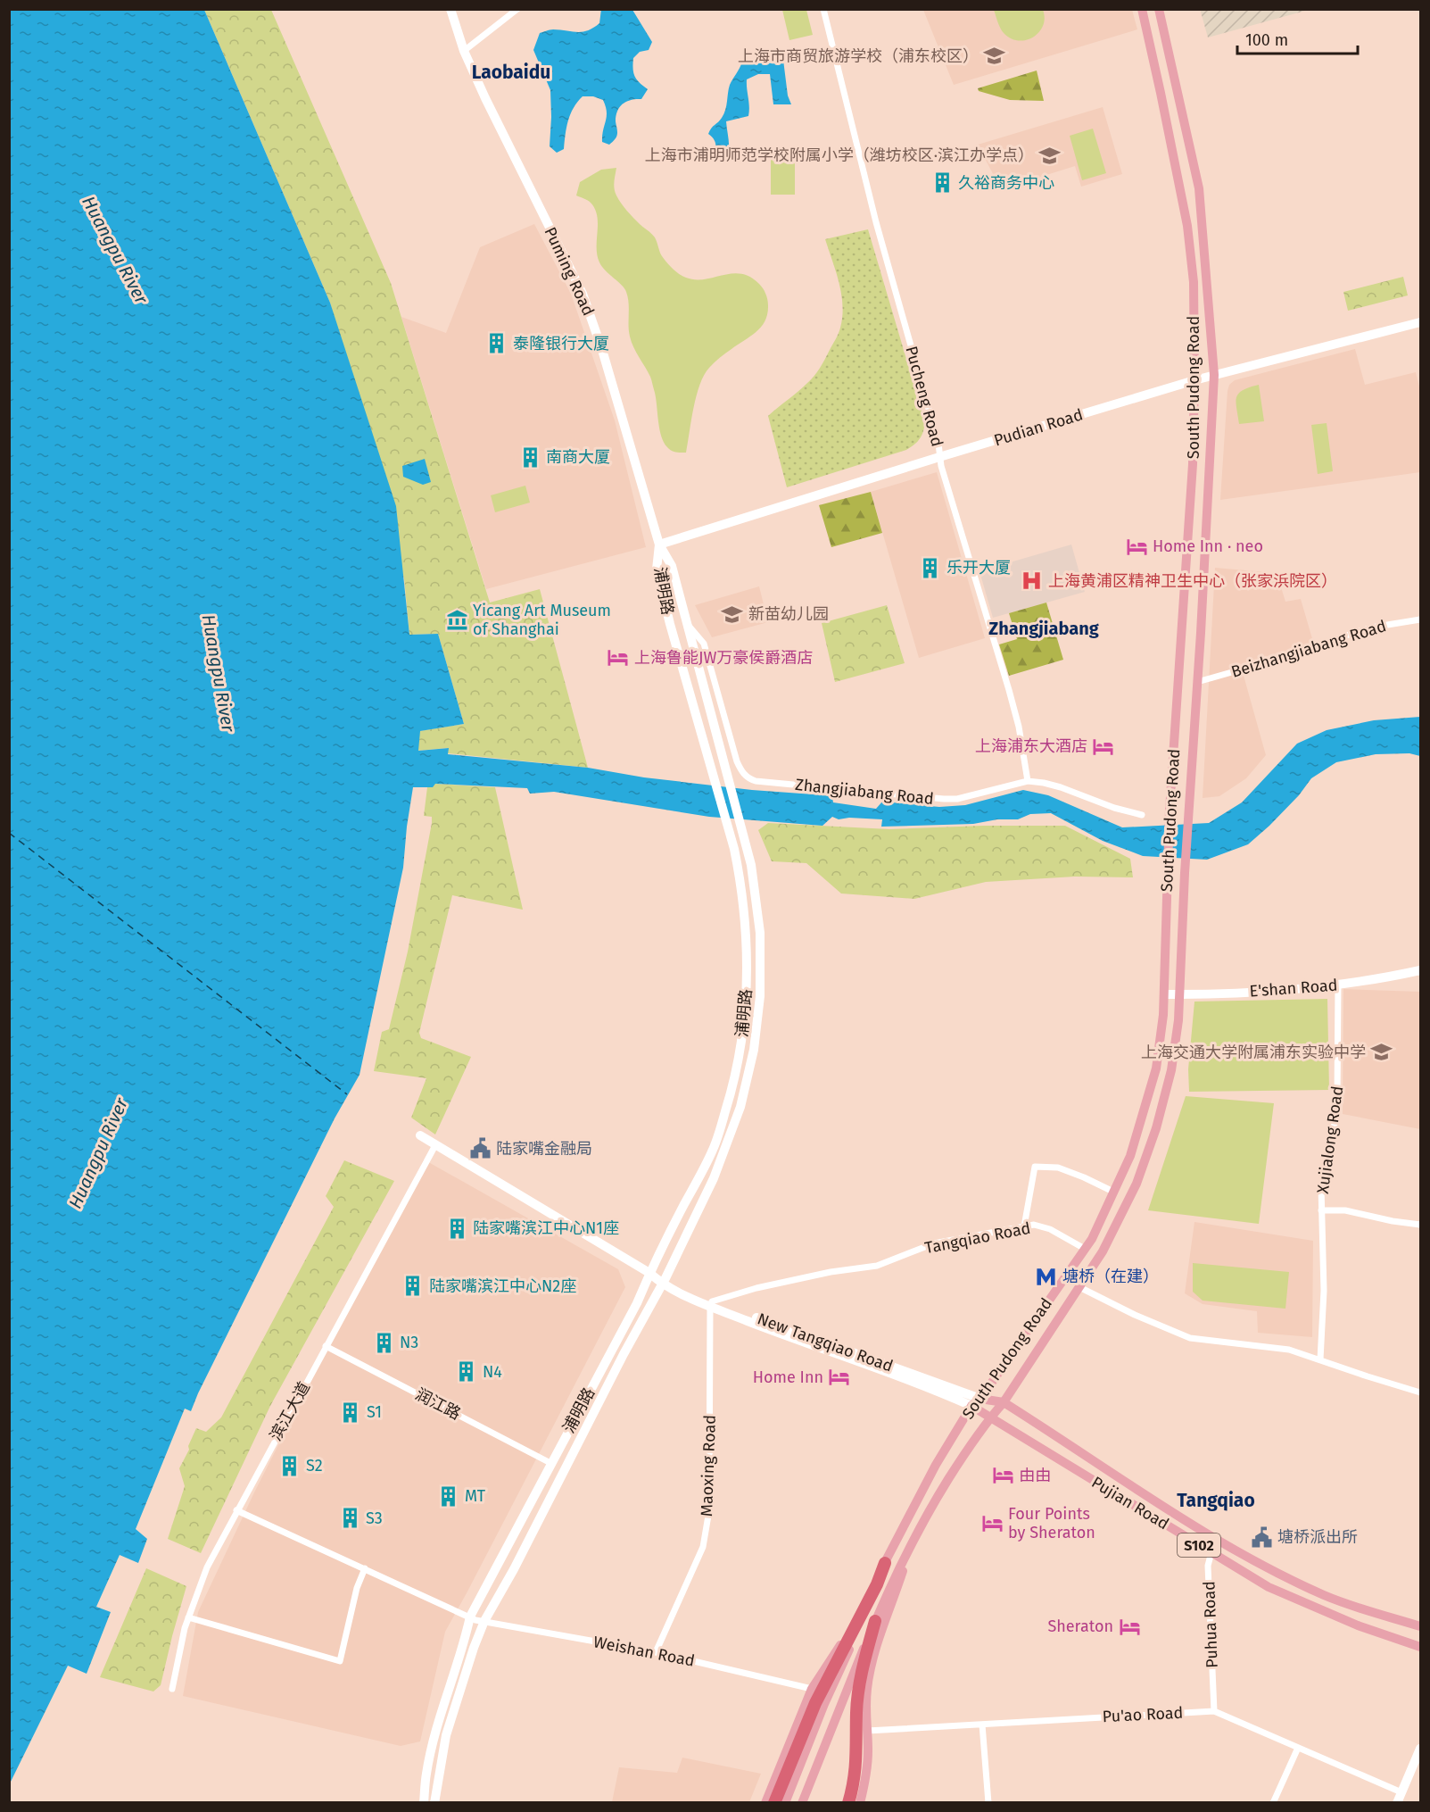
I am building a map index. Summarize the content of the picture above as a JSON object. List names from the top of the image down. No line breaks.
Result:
{"streets":{"main road":["Puming Road","South Pudong Road","Pudian Road","浦明路","E'shan Road","New Tangqiao Road","Pujian Road","S102"],"street":["Pucheng Road","Beizhangjiabang Road","Zhangjiabang Road","Xujialong Road","Tangqiao Road","润江路","滨江大道","Maoxing Road","Puhua Road","Weishan Road","Pu'ao Road"]},"crossings":[["Puming Road","Pudian Road"],["Puming Road","浦明路"],["South Pudong Road","Pudian Road"],["South Pudong Road","Beizhangjiabang Road"],["South Pudong Road","E'shan Road"],["South Pudong Road","Tangqiao Road"],["South Pudong Road","New Tangqiao Road"],["South Pudong Road","Pujian Road"],["South Pudong Road","Weishan Road"],["South Pudong Road","Pu'ao Road"],["Pucheng Road","Pudian Road"],["Pucheng Road","Zhangjiabang Road"],["Pudian Road","浦明路"],["浦明路","Zhangjiabang Road"],["浦明路","New Tangqiao Road"],["浦明路","润江路"],["浦明路","Weishan Road"],["E'shan Road","Xujialong Road"],["Tangqiao Road","New Tangqiao Road"],["Tangqiao Road","Maoxing Road"],["New Tangqiao Road","滨江大道"],["New Tangqiao Road","Maoxing Road"],["New Tangqiao Road","Pujian Road"],["润江路","滨江大道"],["滨江大道","Weishan Road"],["Maoxing Road","Weishan Road"],["Pujian Road","Puhua Road"],["Puhua Road","Pu'ao Road"]],"districts":["Laobaidu","Zhangjiabang","Tangqiao"],"water":["Huangpu River"],"places":{"school or university":["上海市商贸旅游学校（浦东校区）","上海市浦明师范学校附属小学（潍坊校区·滨江办学点）","新苗幼儿园","上海交通大学附属浦东实验中学"],"building":["久裕商务中心","泰隆银行大厦","南商大厦","乐开大厦","陆家嘴滨江中心N1座","陆家嘴滨江中心N2座","N3","N4","S1","S2","MT","S3"],"hotel":["Home Inn · neo","上海鲁能JW万豪侯爵酒店","上海浦东大酒店","Home Inn","由由","Four Points by Sheraton","Sheraton"],"hospital":["上海黄浦区精神卫生中心（张家浜院区）"],"museum":["Yicang Art Museum of Shanghai"],"public building":["陆家嘴金融局","塘桥派出所"],"metro station":["塘桥（在建）"]},"scale_bar":"100 m"}
